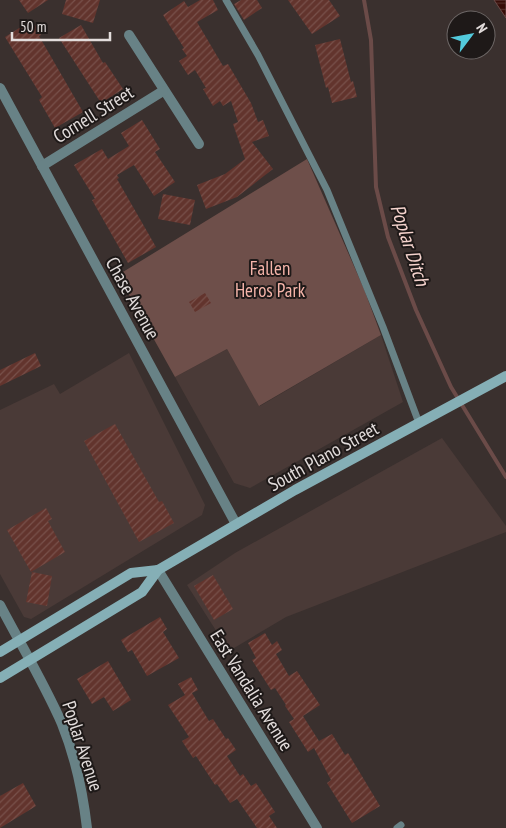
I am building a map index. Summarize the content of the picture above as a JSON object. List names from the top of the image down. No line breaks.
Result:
{"streets":{"main road":["South Plano Street"],"street":["Cornell Street","Chase Avenue","East Vandalia Avenue","Poplar Avenue"]},"crossings":[["Cornell Street","Chase Avenue"],["Chase Avenue","South Plano Street"],["South Plano Street","East Vandalia Avenue"],["South Plano Street","Poplar Avenue"]],"water":["Poplar Ditch"],"parks":["Fallen Heros Park"],"scale_bar":"50 m","north":"top right"}
